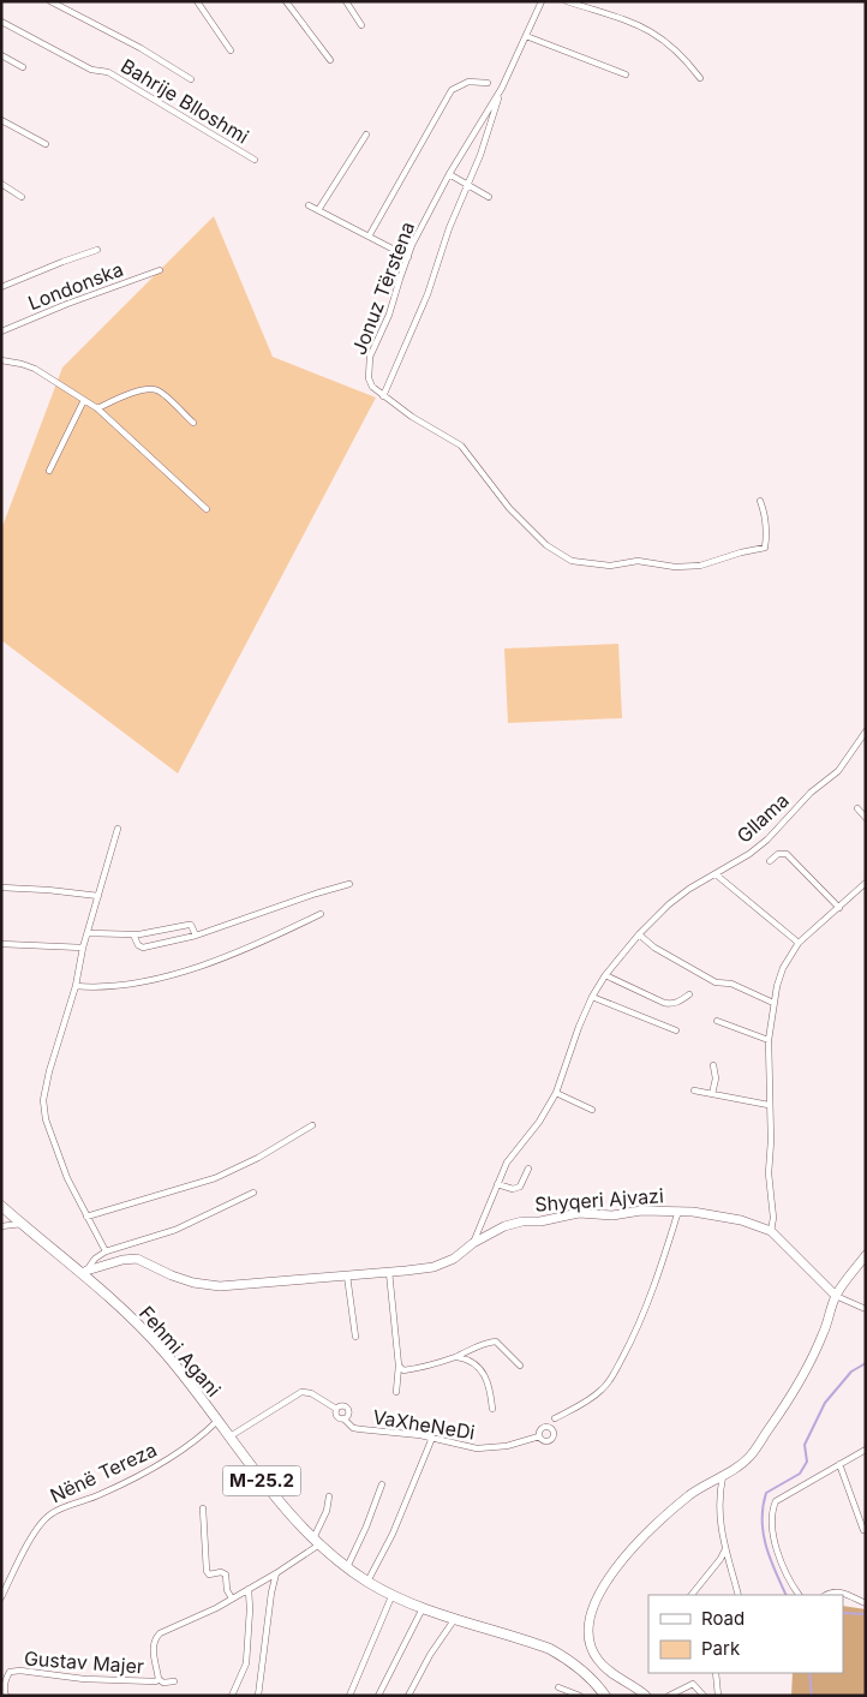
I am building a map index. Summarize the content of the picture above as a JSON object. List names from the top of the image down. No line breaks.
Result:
{"streets":{"main road":["Fehmi Agani","M-25.2"],"street":["Bahrije Blloshmi","Londonska","Jonuz Tërstena","Gllama","Shyqeri Ajvazi","VaXheNeDi","Nënë Tereza","Gustav Majer"]},"crossings":[["Gllama","Shyqeri Ajvazi"],["Shyqeri Ajvazi","Fehmi Agani"],["Fehmi Agani","VaXheNeDi"],["Fehmi Agani","Nënë Tereza"],["Fehmi Agani","Gustav Majer"]],"legend":["Road","Park"]}
